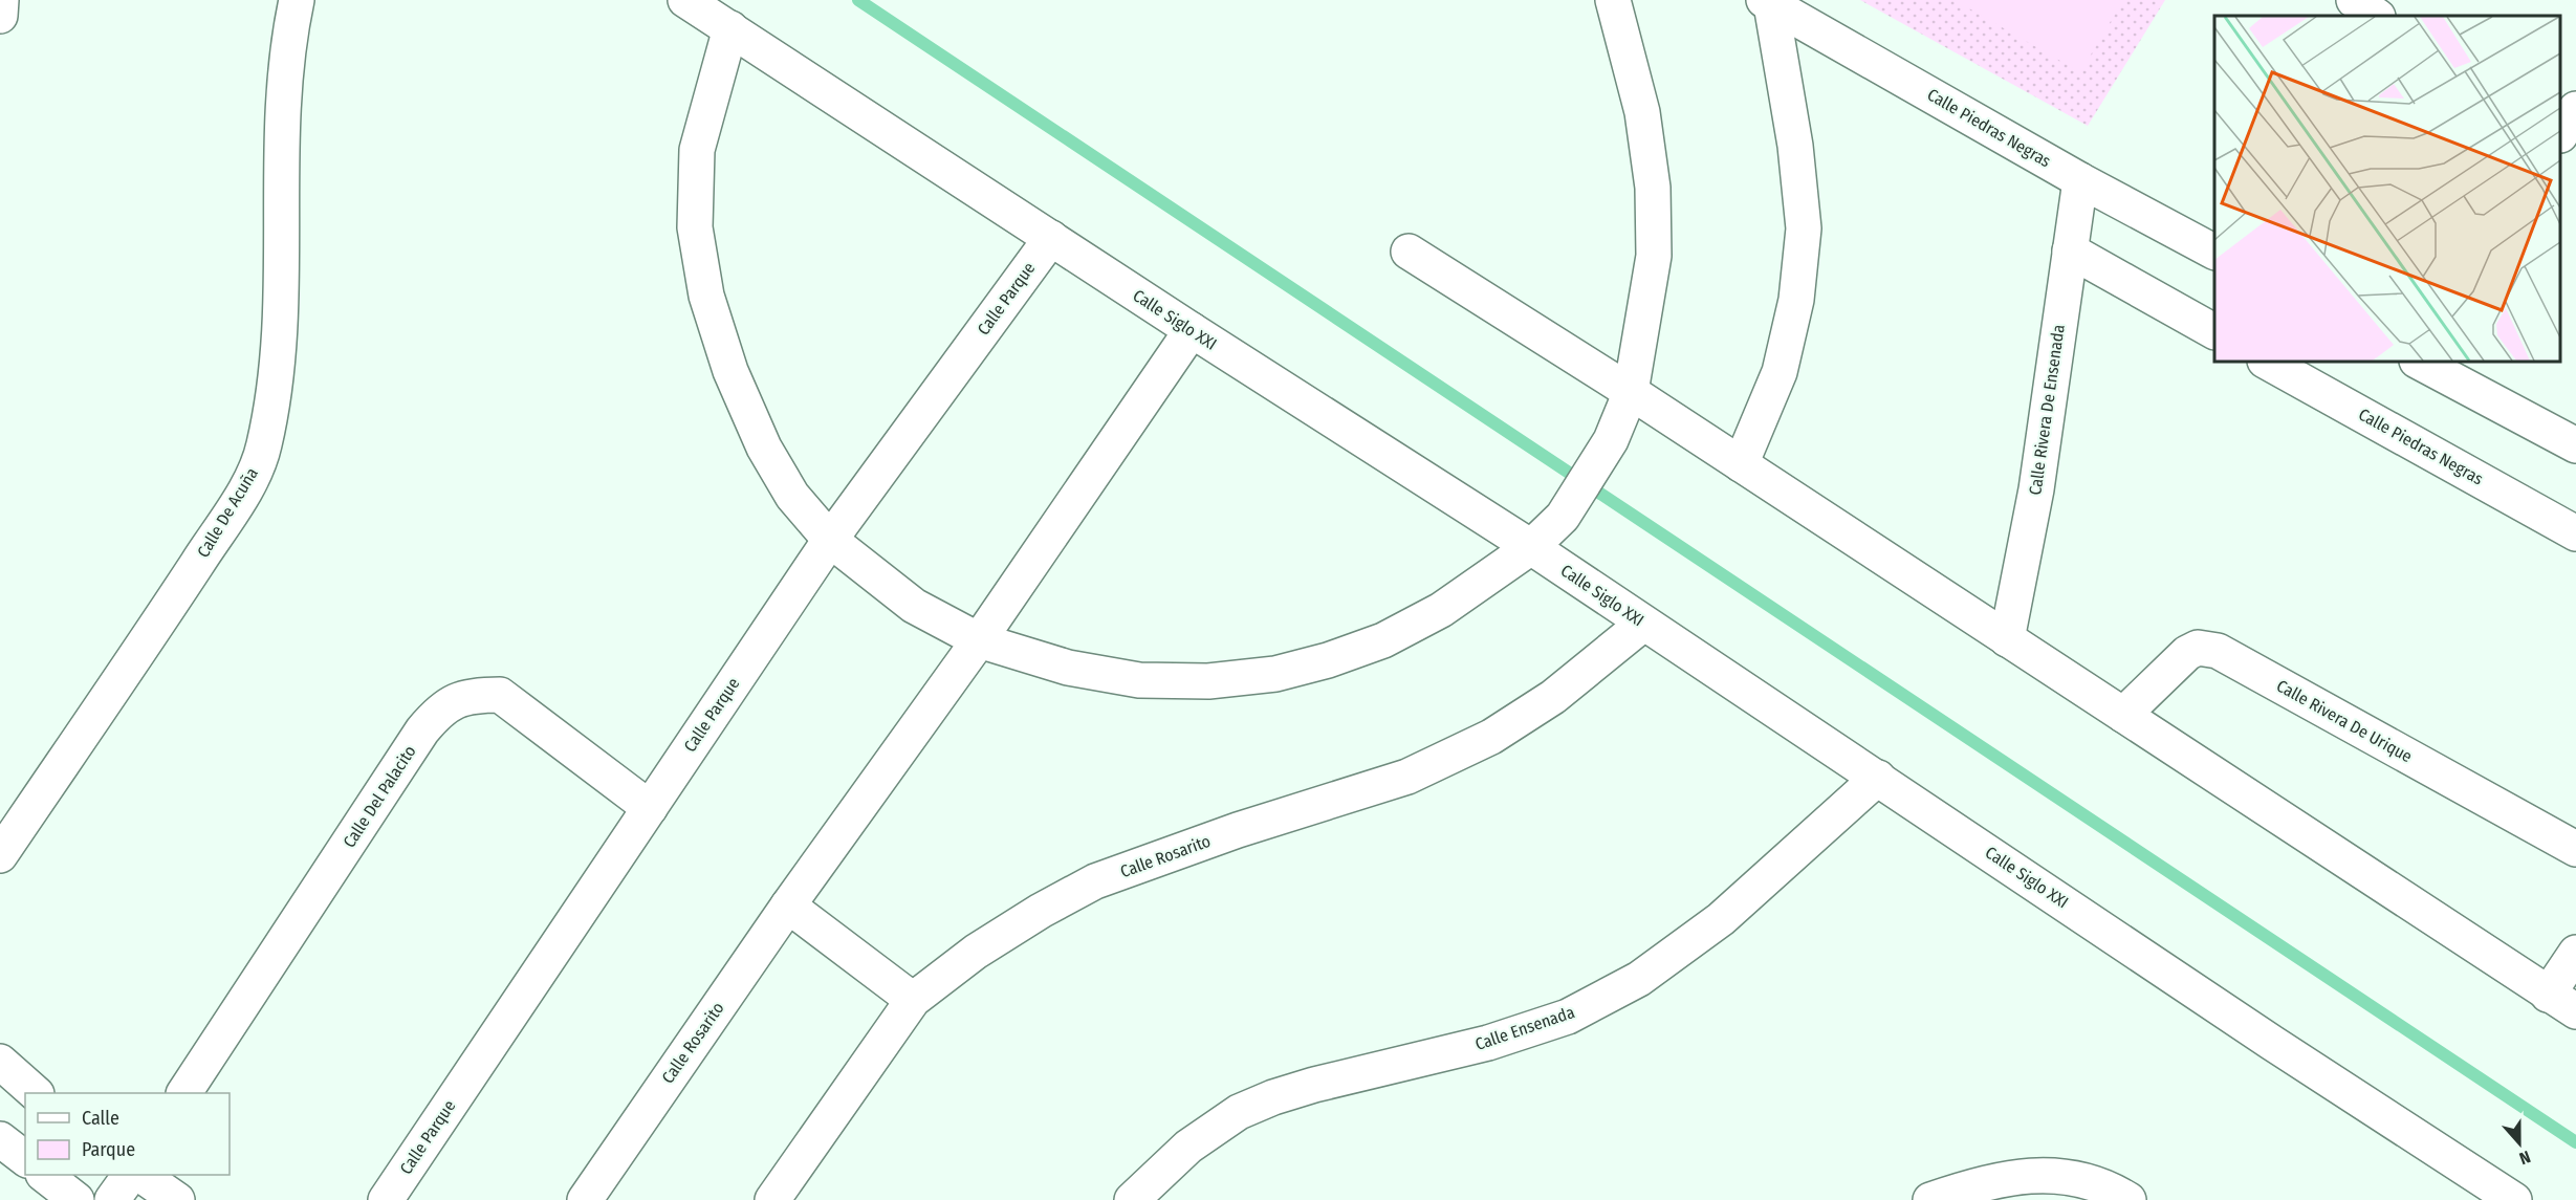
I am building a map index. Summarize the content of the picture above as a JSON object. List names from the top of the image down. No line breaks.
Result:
{"streets":{"street":["Calle Piedras Negras","Calle Parque","Calle Siglo XXI","Calle Rivera De Ensenada","Calle De Acuña","Calle Rivera De Urique","Calle Del Palacito","Calle Rosarito","Calle Ensenada"]},"crossings":[["Calle Piedras Negras","Calle Rivera De Ensenada"],["Calle Parque","Calle Siglo XXI"],["Calle Parque","Calle Del Palacito"],["Calle Siglo XXI","Calle Rosarito"],["Calle Siglo XXI","Calle Ensenada"]],"legend":["Calle","Parque"],"north":"bottom"}
